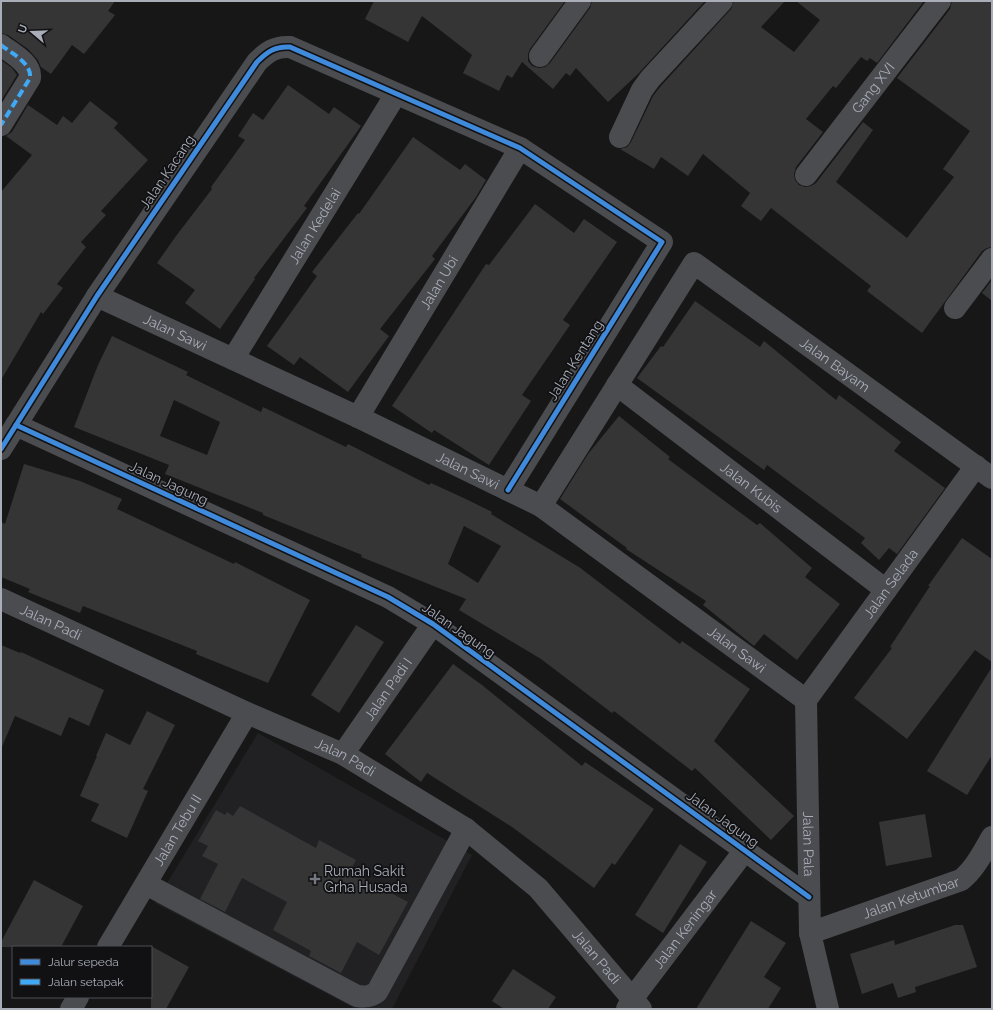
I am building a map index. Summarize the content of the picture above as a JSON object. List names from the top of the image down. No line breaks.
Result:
{"streets":{"street":["Gang XVI","Jalan Kacang","Jalan Kedelai","Jalan Ubi","Jalan Sawi","Jalan Kentang","Jalan Bayam","Jalan Jagung","Jalan Kubis","Jalan Selada","Jalan Padi","Jalan Padi I","Jalan Tebu II","Jalan Pala","Jalan Ketumbar","Jalan Keningar"]},"crossings":[["Jalan Kacang","Jalan Kedelai"],["Jalan Kacang","Jalan Ubi"],["Jalan Kacang","Jalan Sawi"],["Jalan Kacang","Jalan Kentang"],["Jalan Kacang","Jalan Jagung"],["Jalan Kedelai","Jalan Sawi"],["Jalan Ubi","Jalan Sawi"],["Jalan Sawi","Jalan Kentang"],["Jalan Sawi","Jalan Selada"],["Jalan Sawi","Jalan Pala"],["Jalan Bayam","Jalan Kubis"],["Jalan Bayam","Jalan Selada"],["Jalan Jagung","Jalan Padi I"],["Jalan Jagung","Jalan Pala"],["Jalan Jagung","Jalan Keningar"],["Jalan Kubis","Jalan Selada"],["Jalan Selada","Jalan Pala"],["Jalan Padi","Jalan Padi I"],["Jalan Padi","Jalan Tebu II"],["Jalan Padi","Jalan Keningar"],["Jalan Pala","Jalan Ketumbar"]],"places":{"health":["Rumah Sakit Grha Husada"]},"legend":["Jalur sepeda","Jalan setapak"],"north":"left"}
